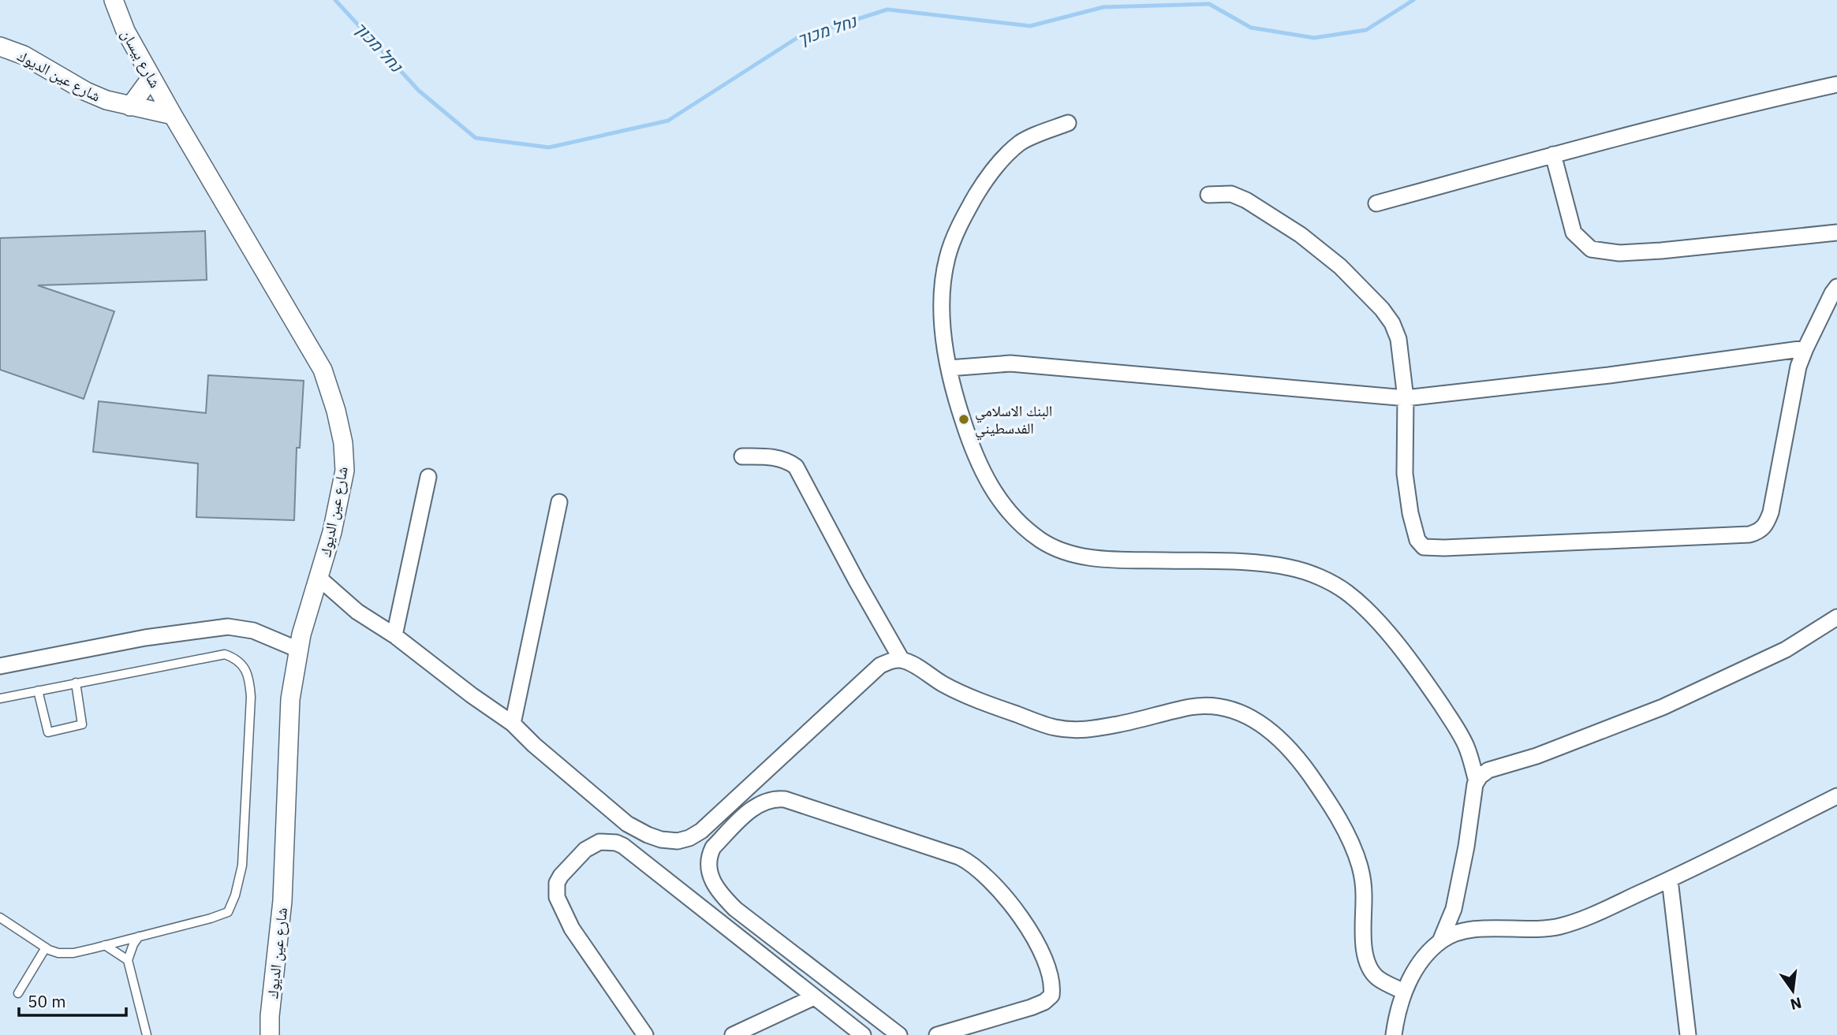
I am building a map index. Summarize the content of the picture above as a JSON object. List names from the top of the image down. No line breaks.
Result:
{"streets":{"street":["شارع بيسان","شارع عين الديوك"]},"crossings":[["شارع بيسان","شارع عين الديوك"]],"water":["נחל מכוך"],"places":["البنك الاسلامي الفدسطيني"],"scale_bar":"50 m","north":"bottom"}
